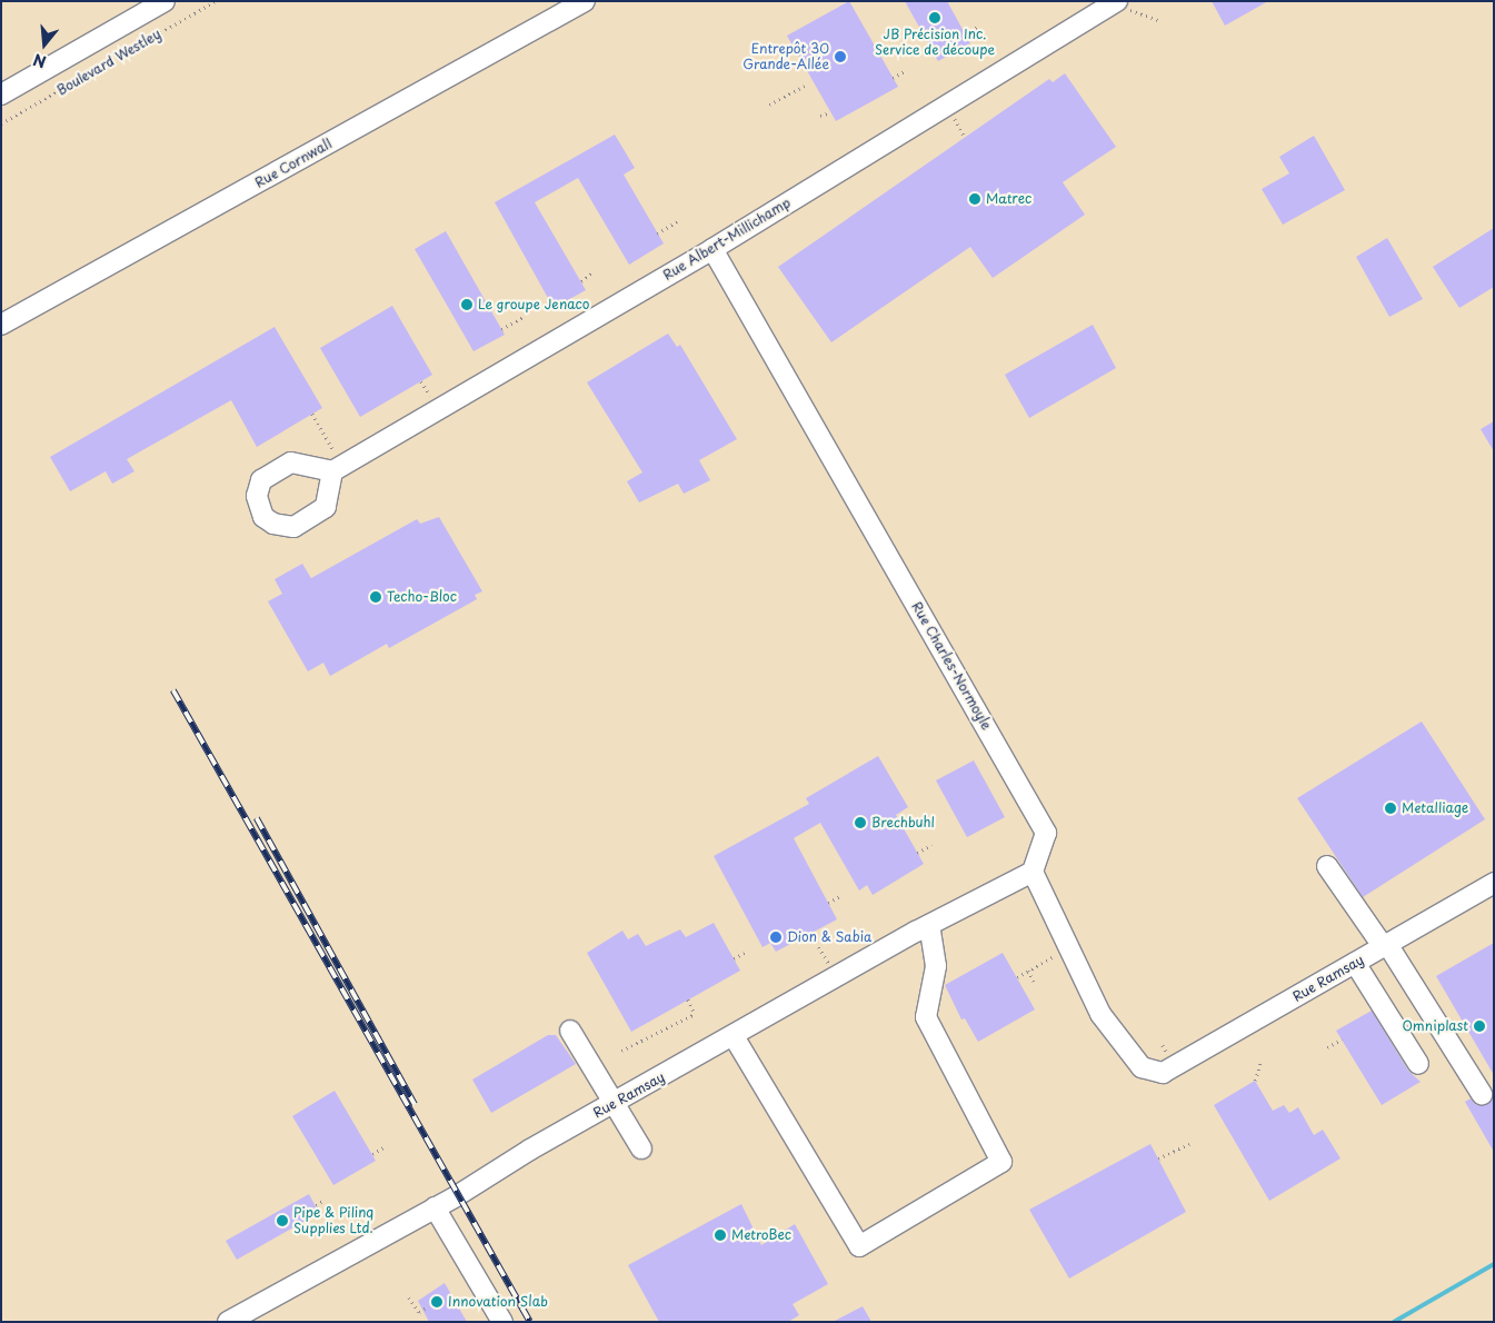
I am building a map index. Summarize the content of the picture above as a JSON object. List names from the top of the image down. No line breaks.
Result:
{"streets":{"street":["Boulevard Westley","Rue Cornwall","Rue Albert-Millichamp","Rue Charles-Normoyle","Rue Ramsay"]},"crossings":[["Rue Albert-Millichamp","Rue Charles-Normoyle"],["Rue Charles-Normoyle","Rue Ramsay"]],"places":["JB Précision Inc. Service de découpe","Entrepôt 30 Grande-Allée","Matrec","Le groupe Jenaco","Techo-Bloc","Metalliage","Brechbuhl","Dion & Sabia","Omniplast","Pipe & Piling Supplies Ltd.","MetroBec","Innovation Slab"],"north":"bottom"}
